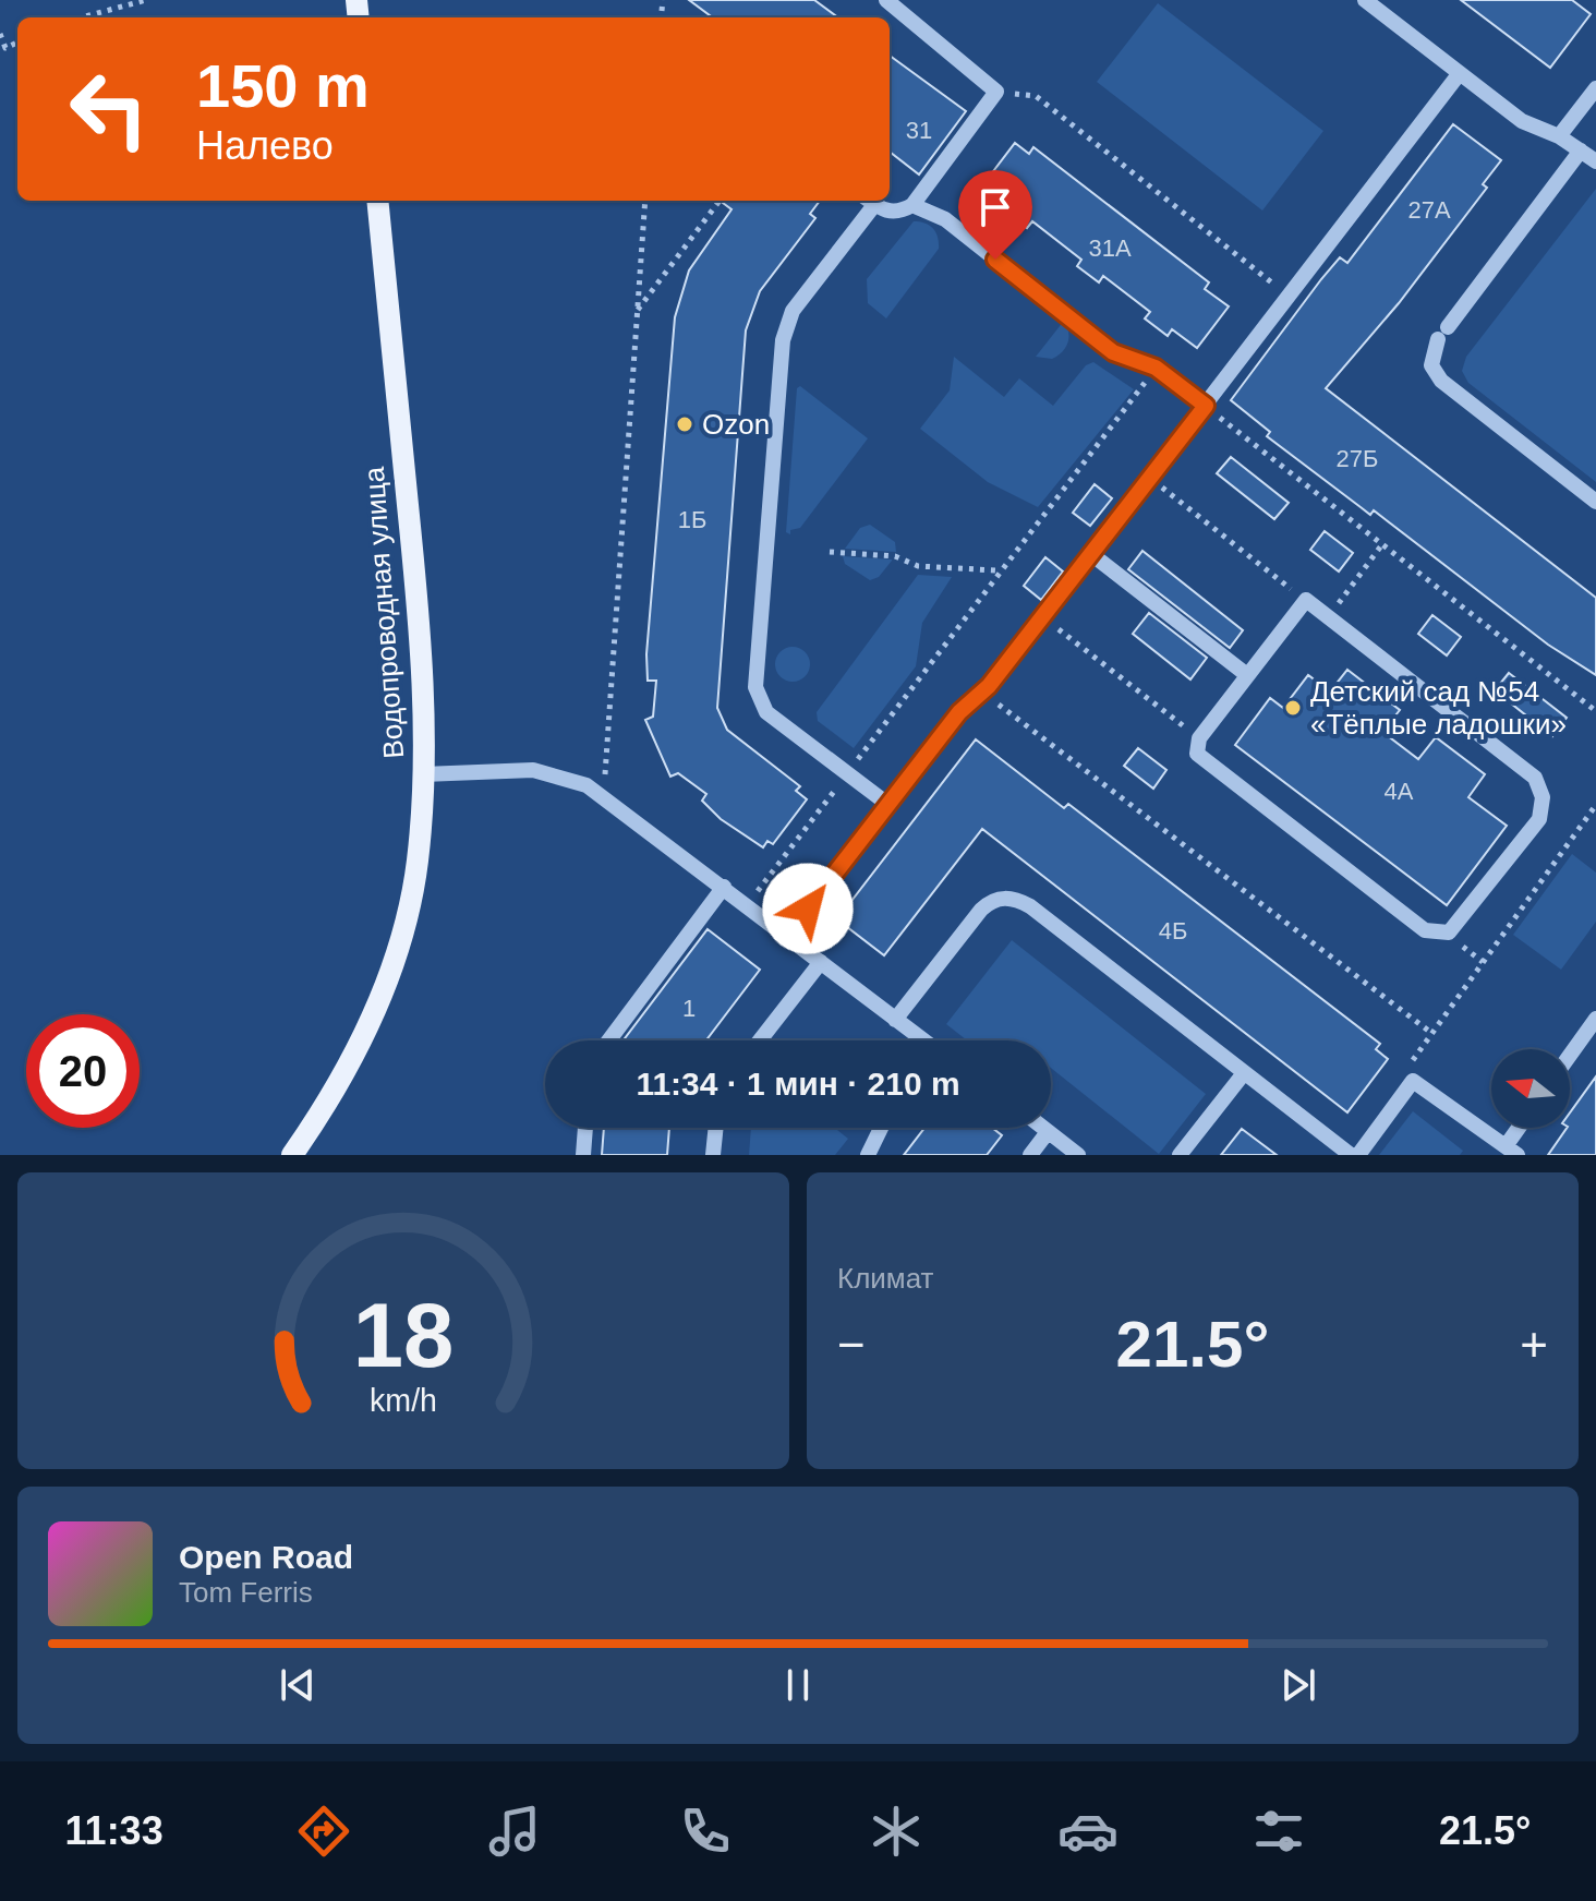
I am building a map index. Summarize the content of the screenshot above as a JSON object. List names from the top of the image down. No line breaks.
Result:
{"streets":{"main road":["Водопроводная улица"]},"places":["Ozon","Детский сад №54 «Тёплые ладошки»"],"house_numbers":["31","27А","31А","27Б","1Б","4А","4Б","1"],"north":"left","page":{"turn":["150 m","Налево"],"limit":"20","trip":"11:34 · 1 мин · 210 m","tile":"Климат","heat":["−","21.5°","+"],"song":["Open Road","Tom Ferris"],"tabs":["11:33","21.5°"],"gauge":["18","km/h"]}}
